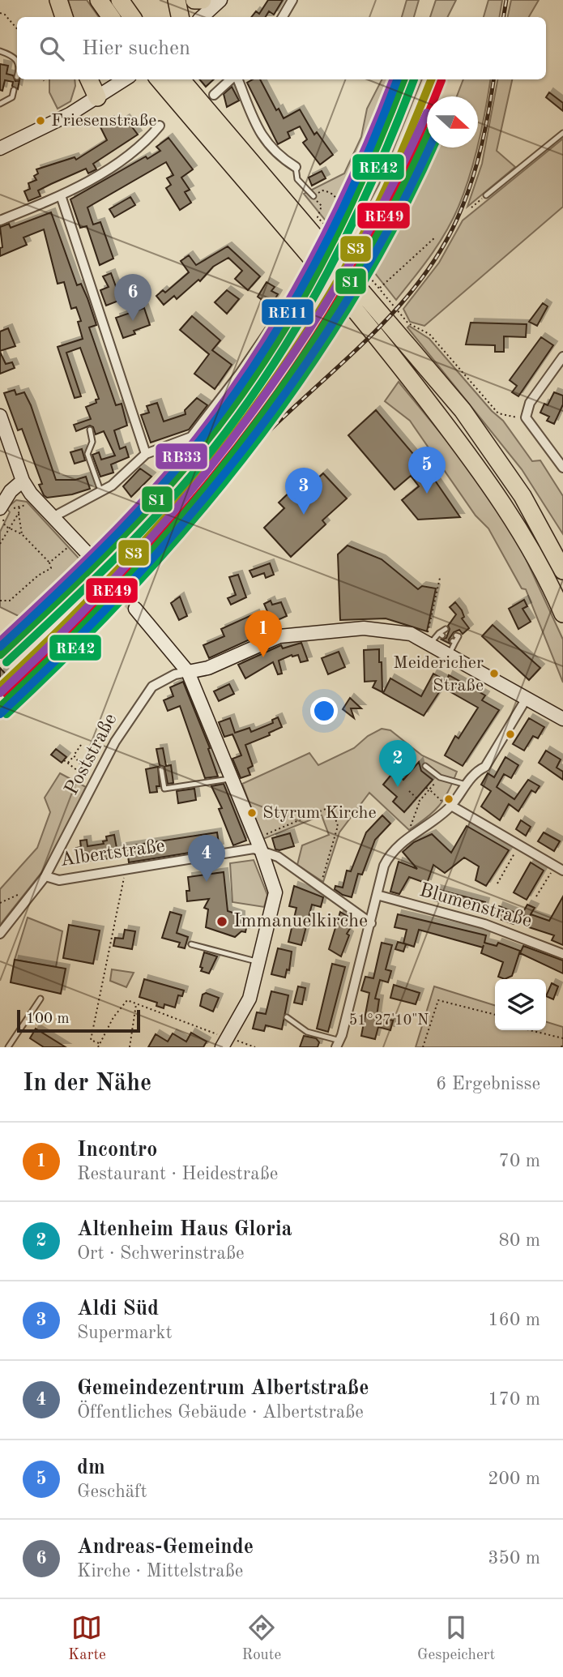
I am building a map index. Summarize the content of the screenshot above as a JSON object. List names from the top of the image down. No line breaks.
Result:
{"streets":{"street":["Poststraße","Albertstraße","Blumenstraße"]},"crossings":[["Poststraße","Albertstraße"]],"places":["Friesenstraße","Meidericher Straße","Styrum Kirche","Immanuelkirche"],"lines":["transit line S3","transit line S1","transit line RE42","transit line RB33","transit line RE11","transit line RE49"],"scale_bar":"100 m","north":"right","page":{"search":"Hier suchen","pins":["6","5","3","1","2","4"],"scale":"100 m","heading":["In der Nähe","6 Ergebnisse"],"list":[{"mark":"1","name":"Incontro","note":"Restaurant · Heidestraße","value":"70 m"},{"mark":"2","name":"Altenheim Haus Gloria","note":"Ort · Schwerinstraße","value":"80 m"},{"mark":"3","name":"Aldi Süd","note":"Supermarkt","value":"160 m"},{"mark":"4","name":"Gemeindezentrum Albertstraße","note":"Öffentliches Gebäude · Albertstraße","value":"170 m"},{"mark":"5","name":"dm","note":"Geschäft","value":"200 m"},{"mark":"6","name":"Andreas-Gemeinde","note":"Kirche · Mittelstraße","value":"350 m"}],"nav":["Karte","Route","Gespeichert"]},"coordinates":["51°27'10\"N"]}
